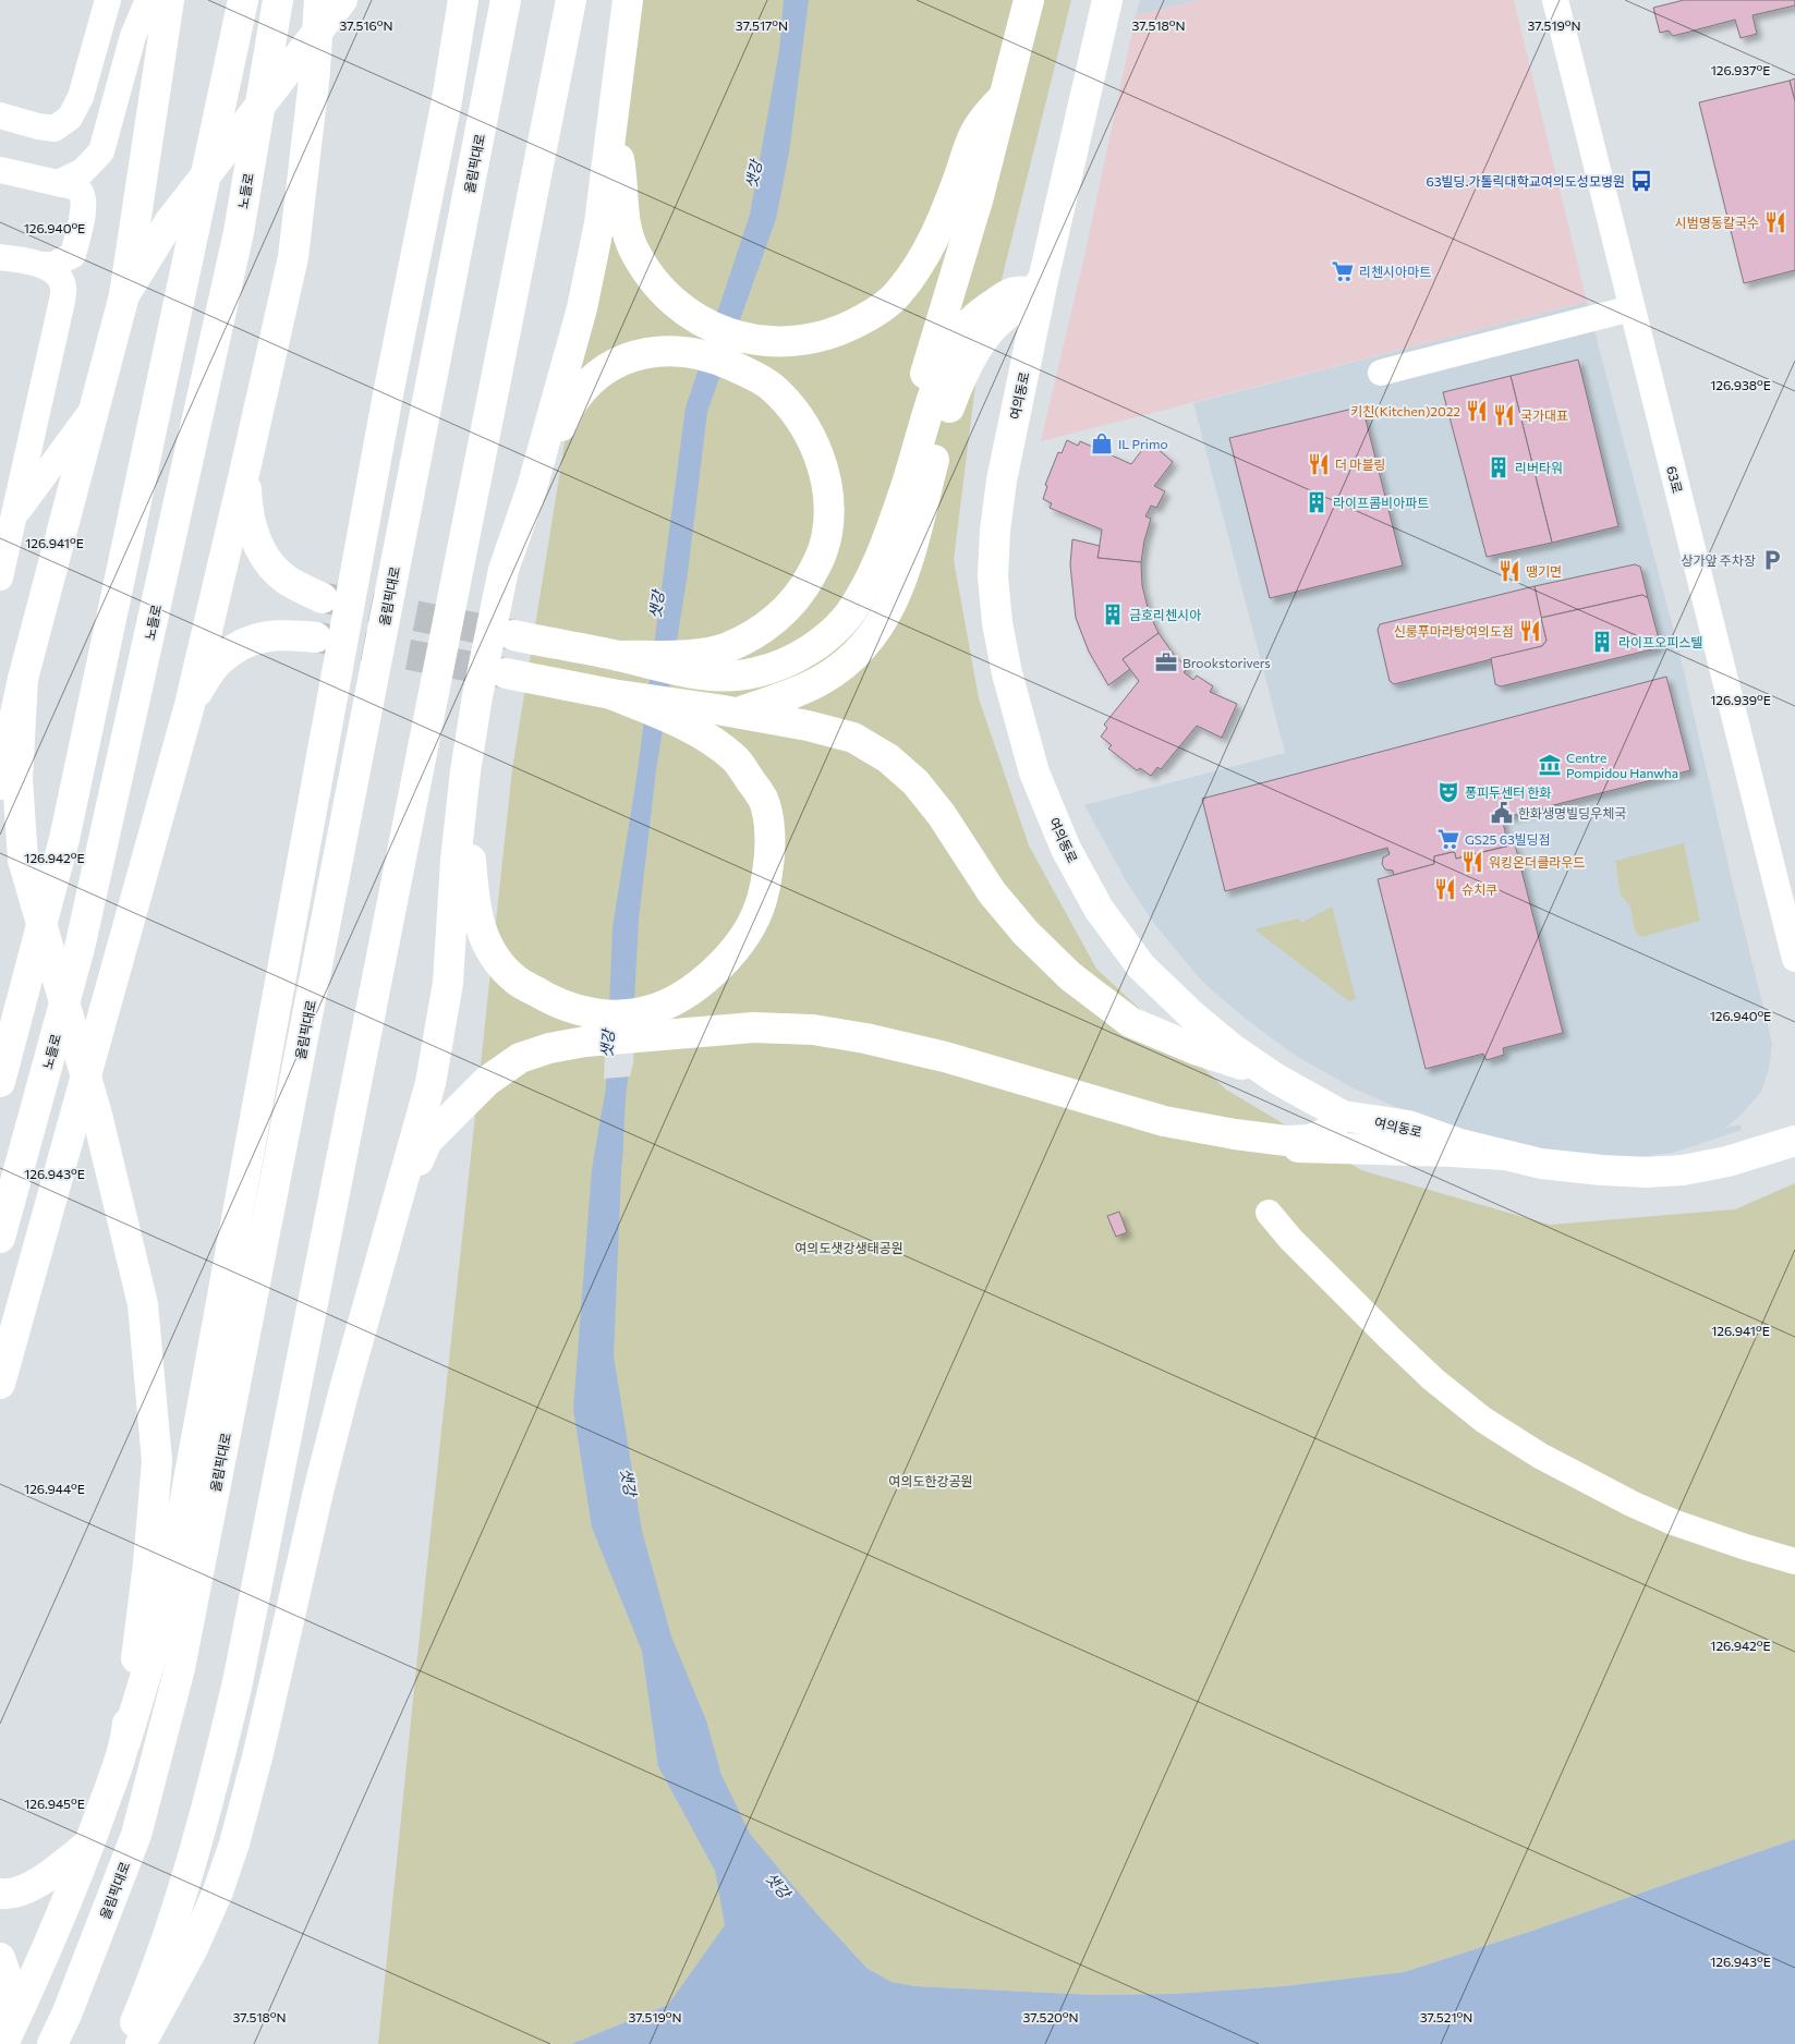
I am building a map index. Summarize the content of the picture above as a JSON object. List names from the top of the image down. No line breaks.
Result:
{"streets":{"main road":["올림픽대로","노들로","여의동로"],"street":["63로"]},"water":["샛강"],"parks":["여의도샛강생태공원","여의도한강공원"],"places":{"bus stop":["63빌딩.가톨릭대학교여의도성모병원"],"restaurant":["시범명동칼국수","키친(Kitchen)2022","국가대표","더 마블링","땡기면","신룽푸마라탕여의도점","워킹온더클라우드","슈치쿠"],"supermarket":["리첸시아마트","GS25 63빌딩점"],"shop":["IL Primo"],"building":["리버타워","라이프콤비아파트","금호리첸시아","라이프오피스텔"],"parking":["상가앞 주차장"],"office":["Brookstorivers"],"museum":["Centre Pompidou Hanwha"],"theatre":["퐁피두센터 한화"],"public building":["한화생명빌딩우체국"]},"coordinates":["37.516°N","37.517°N","37.519°N","37.518°N","126.937°E","126.940°E","126.938°E","126.941°E","126.939°E","126.942°E","126.943°E","126.944°E","126.945°E","37.520°N","37.521°N"]}
